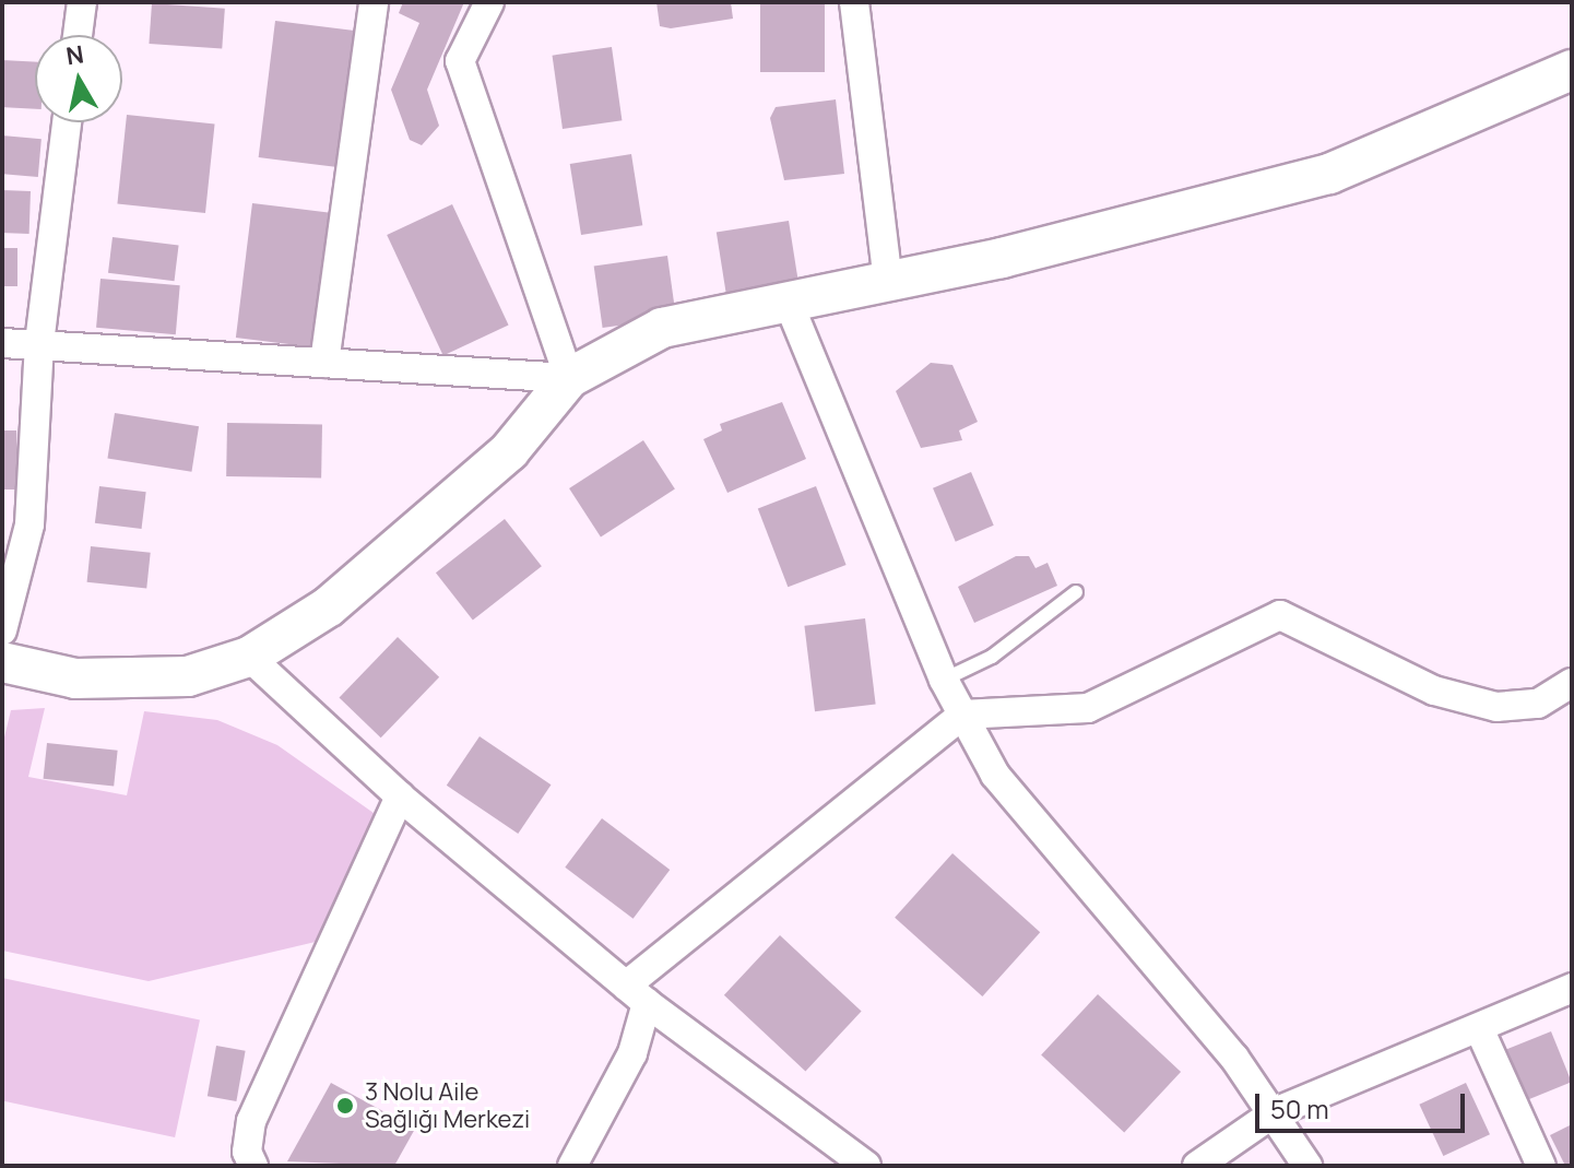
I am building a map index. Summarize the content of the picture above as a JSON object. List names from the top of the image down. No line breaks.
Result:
{"places":["3 Nolu Aile Sağlığı Merkezi"],"scale_bar":"50 m","north":"top"}
